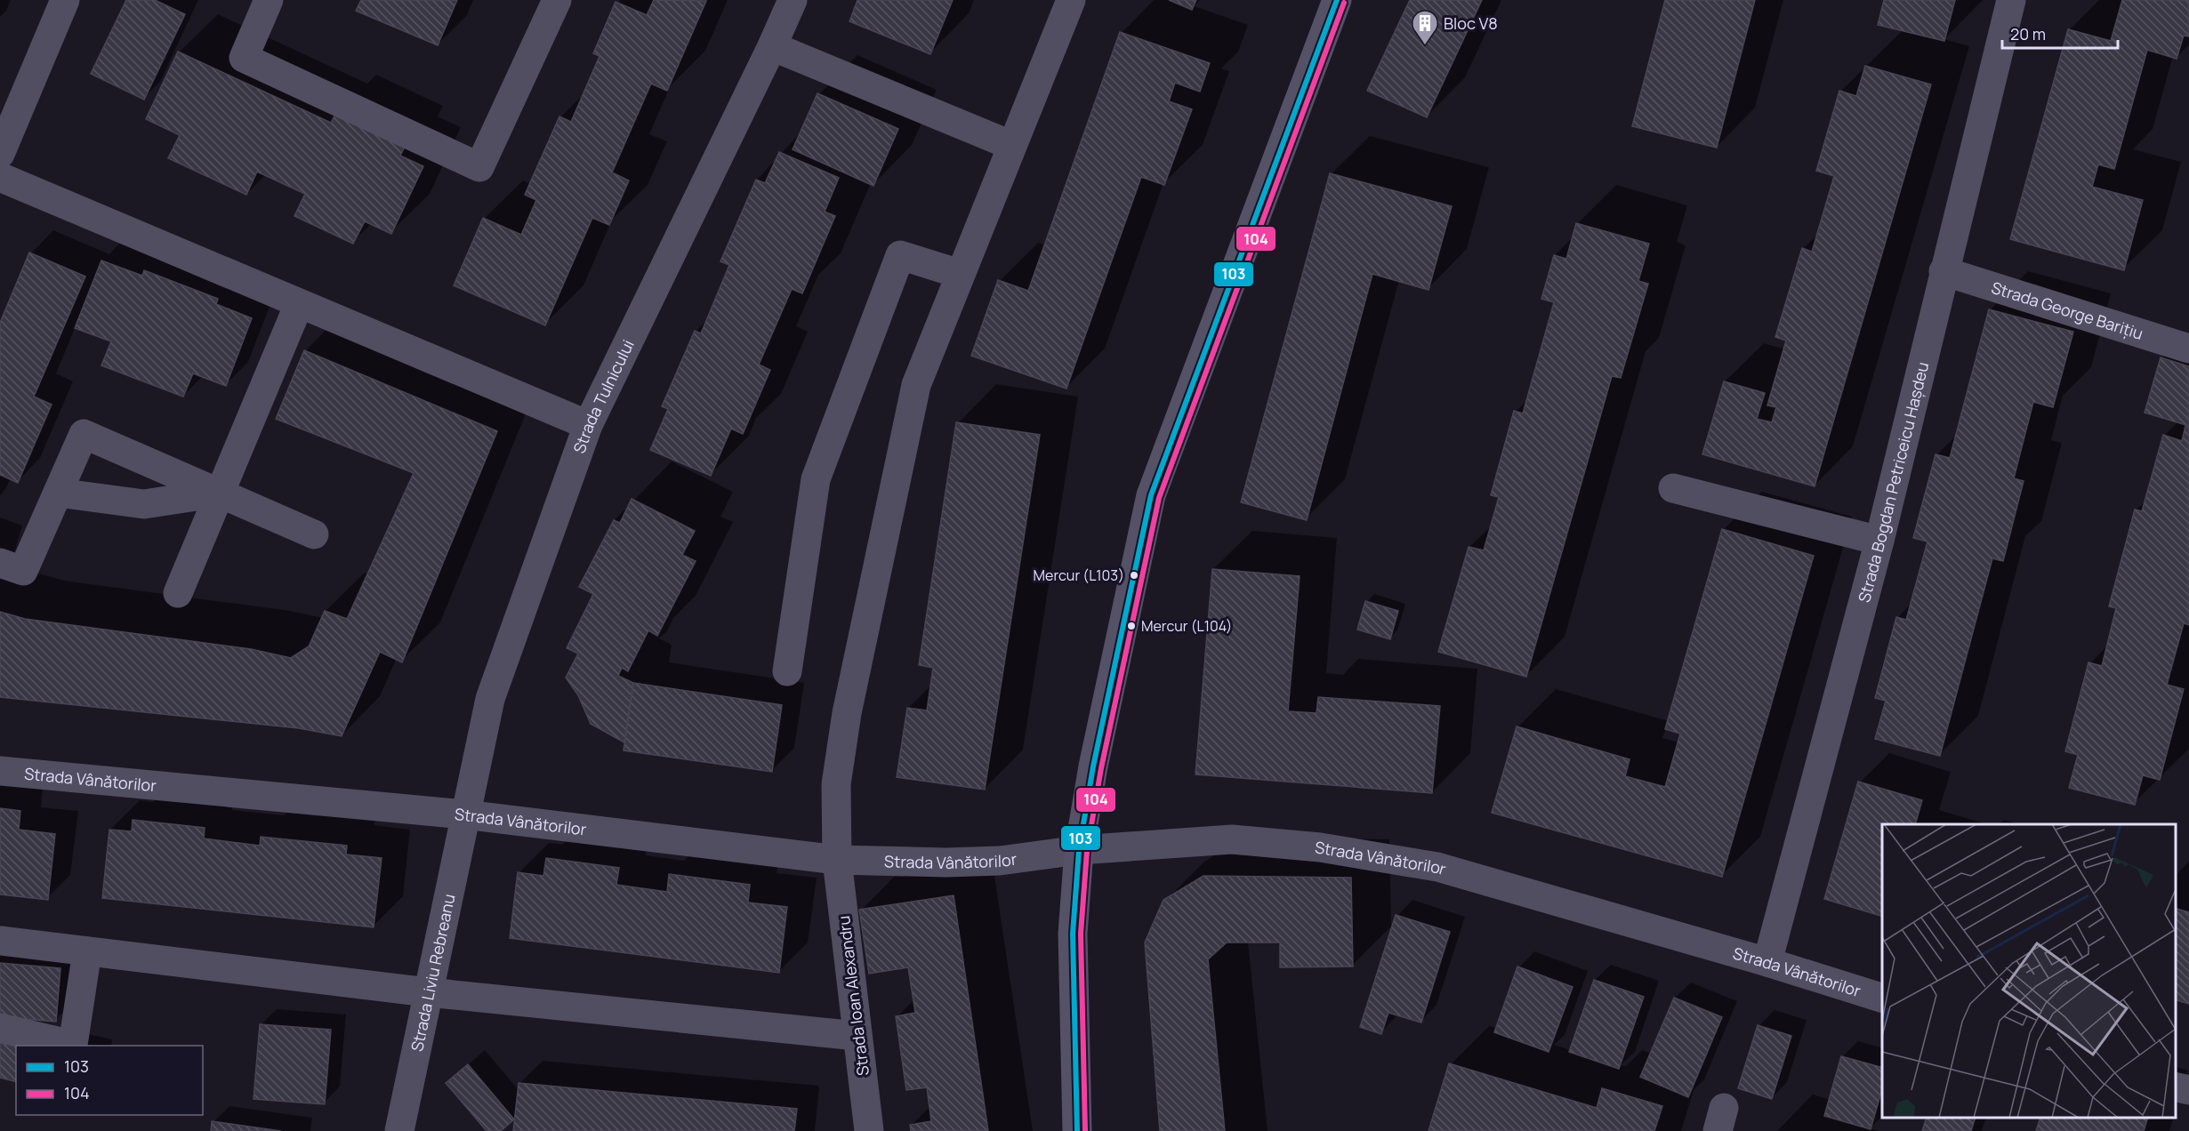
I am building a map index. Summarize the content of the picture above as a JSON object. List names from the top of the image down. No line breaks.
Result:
{"streets":{"street":["Strada George Barițiu","Strada Tulnicului","Strada Bogdan Petriceicu Hașdeu","Strada Vânătorilor","Strada Liviu Rebreanu","Strada Ioan Alexandru"]},"crossings":[["Strada George Barițiu","Strada Bogdan Petriceicu Hașdeu"],["Strada Tulnicului","Strada Vânătorilor"],["Strada Tulnicului","Strada Liviu Rebreanu"],["Strada Bogdan Petriceicu Hașdeu","Strada Vânătorilor"],["Strada Vânătorilor","Strada Liviu Rebreanu"],["Strada Vânătorilor","Strada Ioan Alexandru"]],"places":{"building":["Bloc V8"],"other":["Mercur (L103)","Mercur (L104)"]},"lines":["transit line 103","transit line 104"],"legend":["103","104"],"scale_bar":"20 m"}
